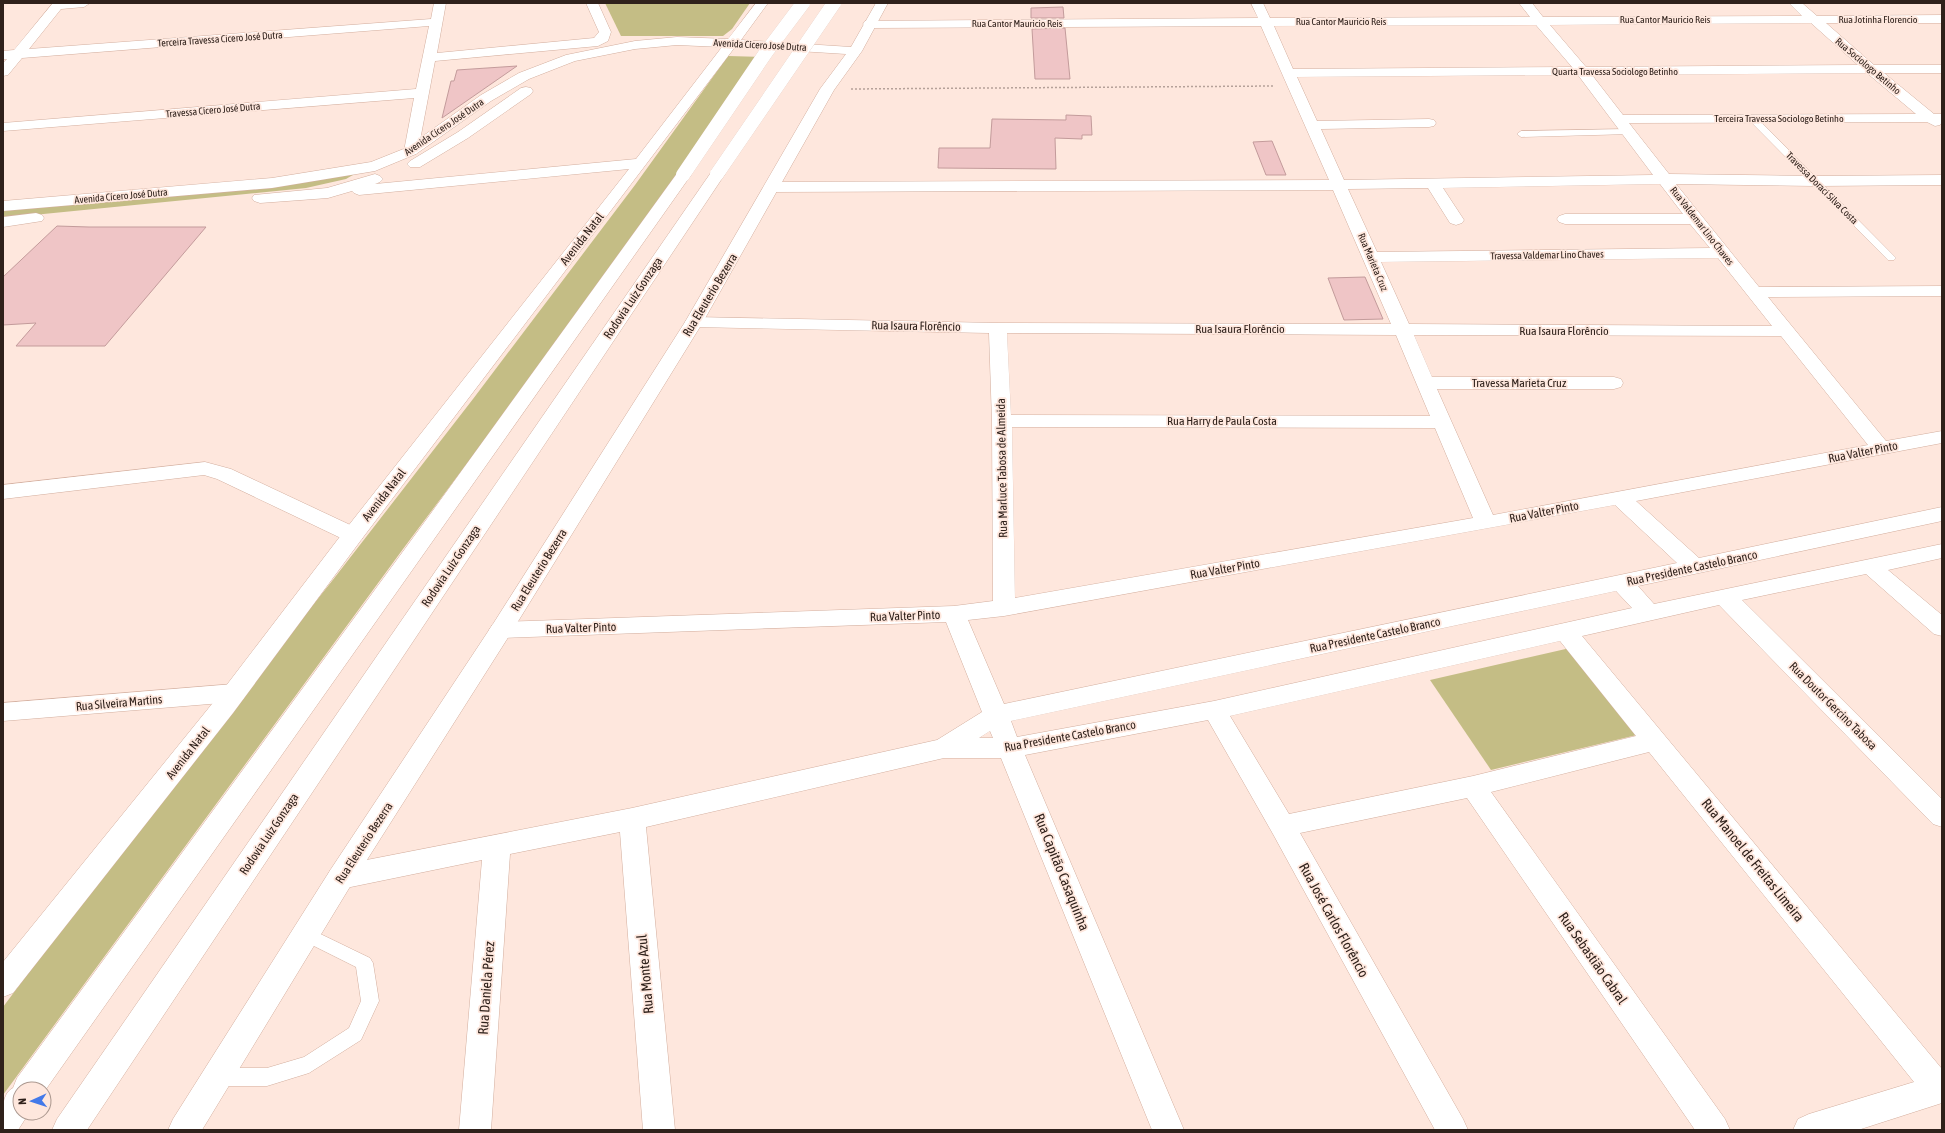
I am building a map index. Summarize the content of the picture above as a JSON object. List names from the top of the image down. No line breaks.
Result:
{"streets":{"main road":["Rua Cantor Mauricio Reis","Rua Jotinha Florencio","Terceira Travessa Cicero José Dutra","Avenida Cícero José Dutra","Rua Sociologo Betinho","Quarta Travessa Sociologo Betinho","Travessa Cícero José Dutra","Terceira Travessa Sociologo Betinho","Rua Valdemar Lino Chaves","Avenida Natal","Travessa Valdemar Lino Chaves","Rua Marieta Cruz","Rua Eleuterio Bezerra","Rodovia Luiz Gonzaga","Rua Isaura Florêncio","Travessa Marieta Cruz","Rua Harry de Paula Costa","Rua Valter Pinto","Rua Marluce Tabosa de Almeida","Rua Presidente Castelo Branco","Rua Silveira Martins","Rua Doutor Gercino Tabosa","Rua Manoel de Freitas Limeira","Rua Capitão Casaquinha","Rua José Carlos Florêncio","Rua Sebastião Cabral","Rua Monte Azul","Rua Daniela Pérez"],"lane":["Travessa Doraci Silva Costa"]},"crossings":[["Rua Cantor Mauricio Reis","Rua Jotinha Florencio"],["Rua Cantor Mauricio Reis","Rua Sociologo Betinho"],["Rua Cantor Mauricio Reis","Rua Valdemar Lino Chaves"],["Rua Cantor Mauricio Reis","Rua Marieta Cruz"],["Rua Cantor Mauricio Reis","Rua Eleuterio Bezerra"],["Rua Jotinha Florencio","Rua Sociologo Betinho"],["Avenida Cícero José Dutra","Avenida Natal"],["Avenida Cícero José Dutra","Rua Eleuterio Bezerra"],["Rua Sociologo Betinho","Quarta Travessa Sociologo Betinho"],["Rua Sociologo Betinho","Terceira Travessa Sociologo Betinho"],["Quarta Travessa Sociologo Betinho","Rua Valdemar Lino Chaves"],["Quarta Travessa Sociologo Betinho","Rua Marieta Cruz"],["Terceira Travessa Sociologo Betinho","Travessa Doraci Silva Costa"],["Terceira Travessa Sociologo Betinho","Rua Valdemar Lino Chaves"],["Rua Valdemar Lino Chaves","Travessa Valdemar Lino Chaves"],["Rua Valdemar Lino Chaves","Rua Isaura Florêncio"],["Rua Valdemar Lino Chaves","Rua Valter Pinto"],["Avenida Natal","Rua Silveira Martins"],["Travessa Valdemar Lino Chaves","Rua Marieta Cruz"],["Rua Marieta Cruz","Rua Isaura Florêncio"],["Rua Marieta Cruz","Travessa Marieta Cruz"],["Rua Marieta Cruz","Rua Harry de Paula Costa"],["Rua Marieta Cruz","Rua Valter Pinto"],["Rua Eleuterio Bezerra","Rua Isaura Florêncio"],["Rua Eleuterio Bezerra","Rua Valter Pinto"],["Rua Isaura Florêncio","Rua Marluce Tabosa de Almeida"],["Rua Harry de Paula Costa","Rua Marluce Tabosa de Almeida"],["Rua Valter Pinto","Rua Marluce Tabosa de Almeida"],["Rua Valter Pinto","Rua Capitão Casaquinha"],["Rua Presidente Castelo Branco","Rua Doutor Gercino Tabosa"],["Rua Presidente Castelo Branco","Rua Manoel de Freitas Limeira"],["Rua Presidente Castelo Branco","Rua Capitão Casaquinha"],["Rua Presidente Castelo Branco","Rua José Carlos Florêncio"]],"north":"left"}
